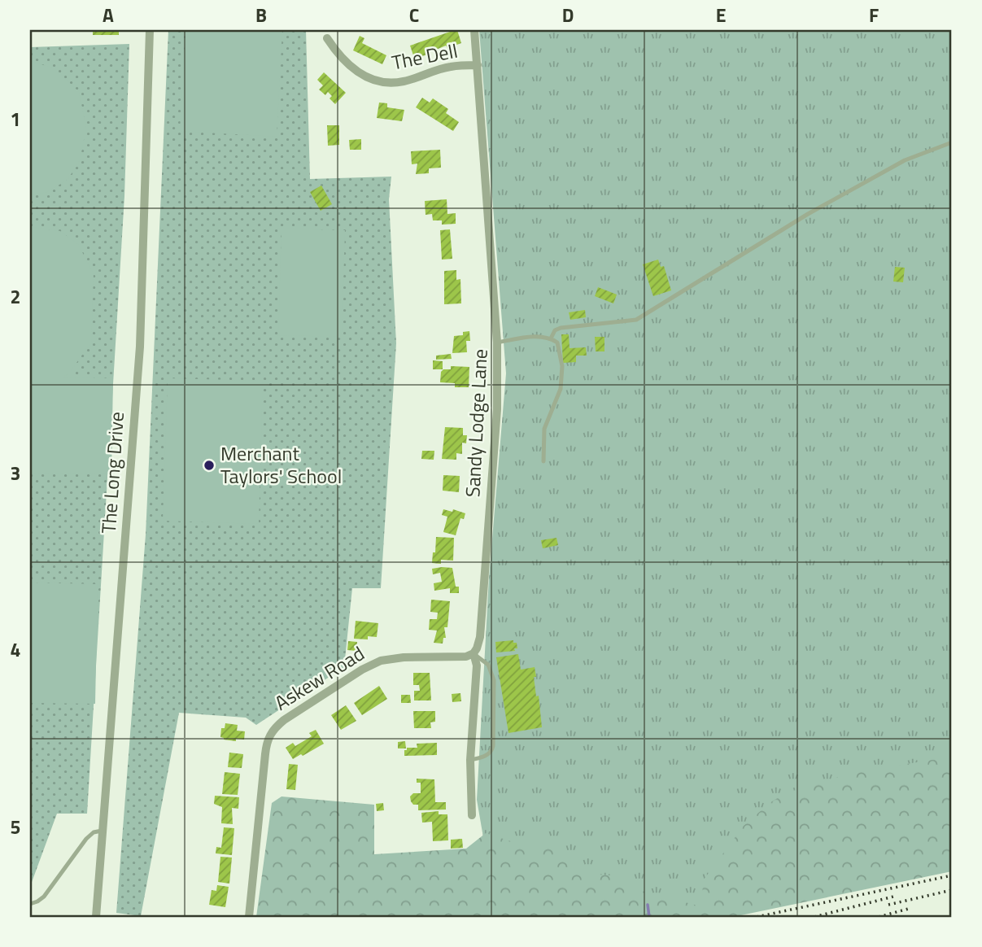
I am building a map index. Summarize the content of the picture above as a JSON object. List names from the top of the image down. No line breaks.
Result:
{"streets":{"street":["The Dell","Sandy Lodge Lane","The Long Drive","Askew Road"]},"crossings":[["The Dell","Sandy Lodge Lane"],["Sandy Lodge Lane","Askew Road"]],"places":["Merchant Taylors' School"],"grid":{"columns":["A","B","C","D","E","F"],"rows":["1","2","3","4","5"]}}
